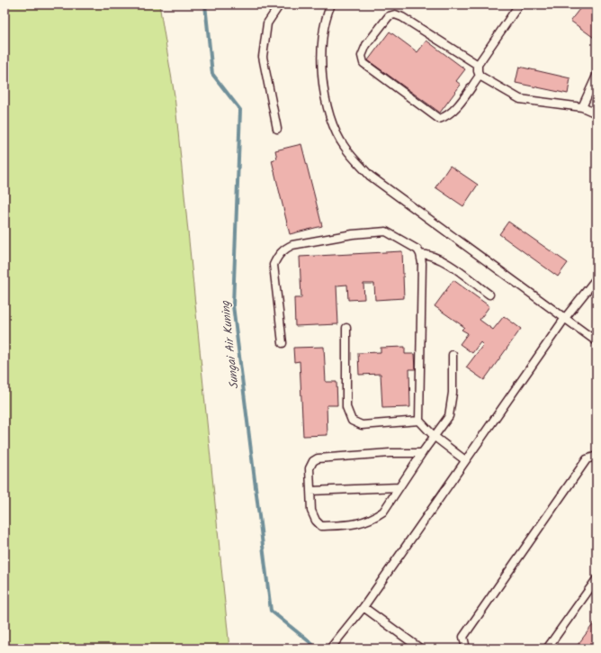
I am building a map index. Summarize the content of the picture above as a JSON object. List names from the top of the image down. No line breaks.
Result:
{"water":["Sungai Air Kuning"]}
